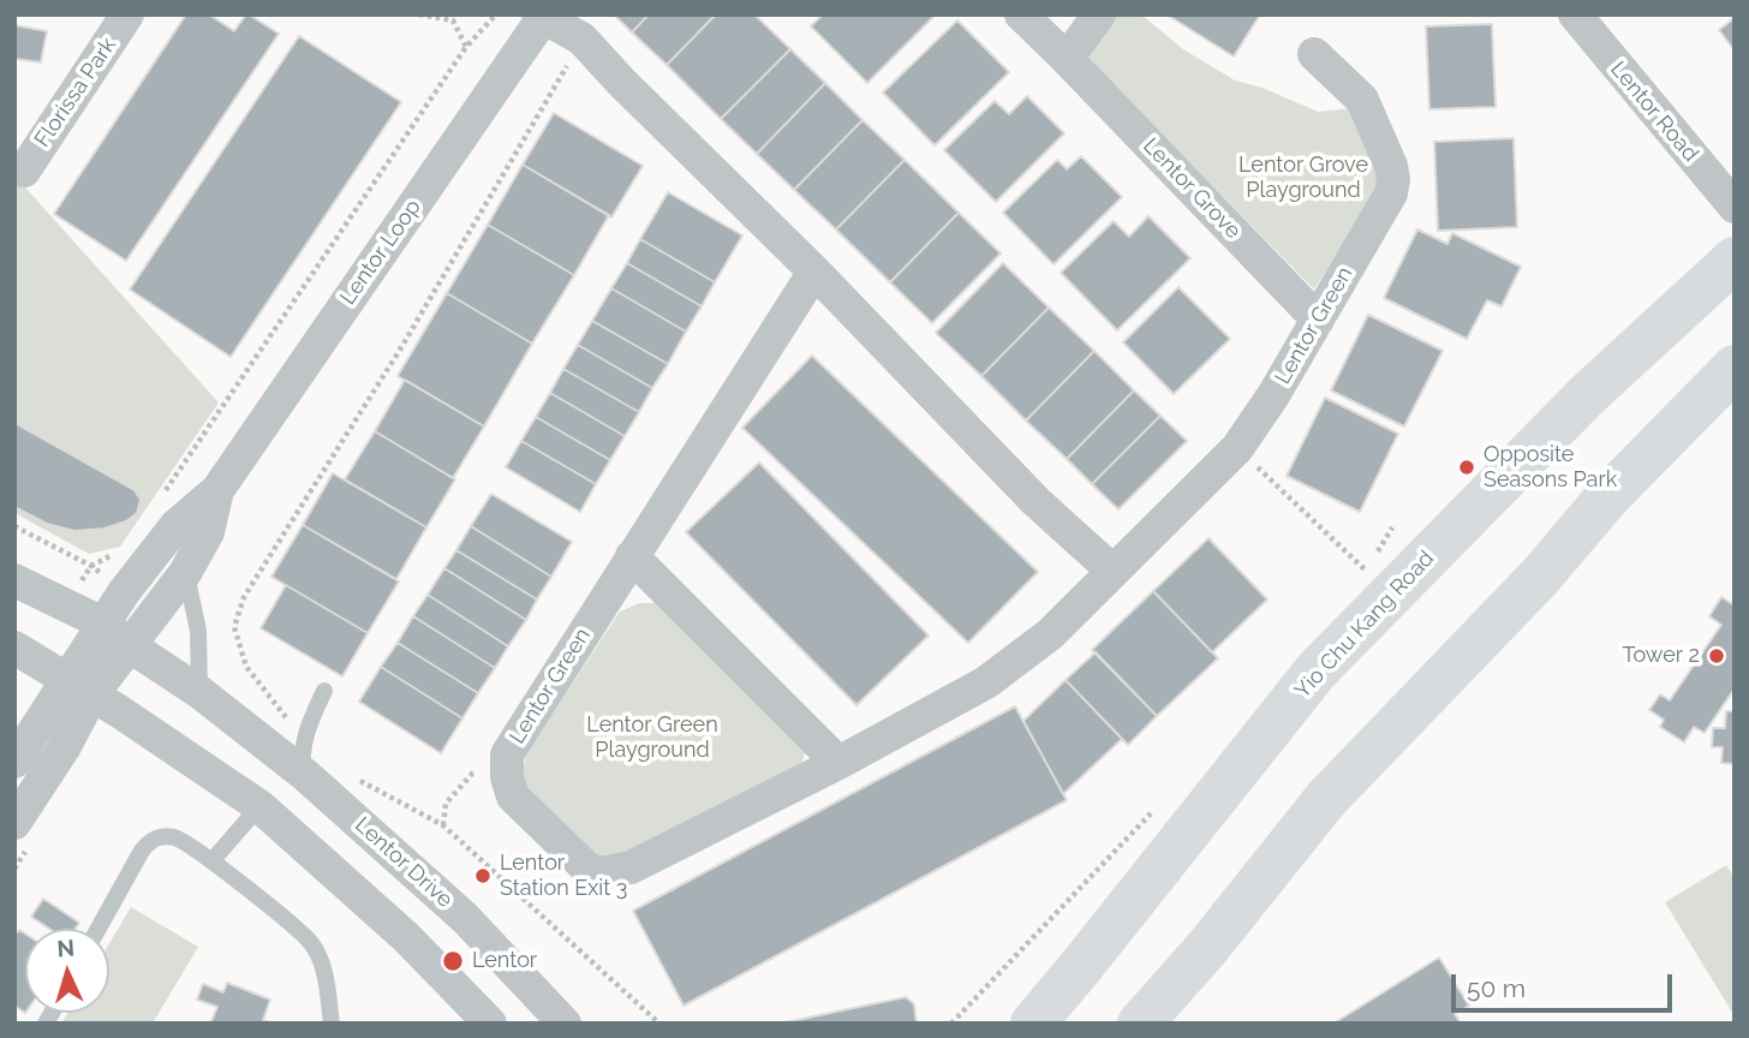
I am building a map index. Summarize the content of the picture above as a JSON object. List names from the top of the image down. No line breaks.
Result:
{"streets":{"main road":["Yio Chu Kang Road"],"street":["Florissa Park","Lentor Road","Lentor Grove","Lentor Loop","Lentor Green","Lentor Drive"]},"crossings":[["Lentor Grove","Lentor Green"]],"parks":["Lentor Grove Playground","Lentor Green Playground"],"places":["Opposite Seasons Park","Tower 2","Lentor Station Exit 3","Lentor"],"scale_bar":"50 m","north":"top"}
